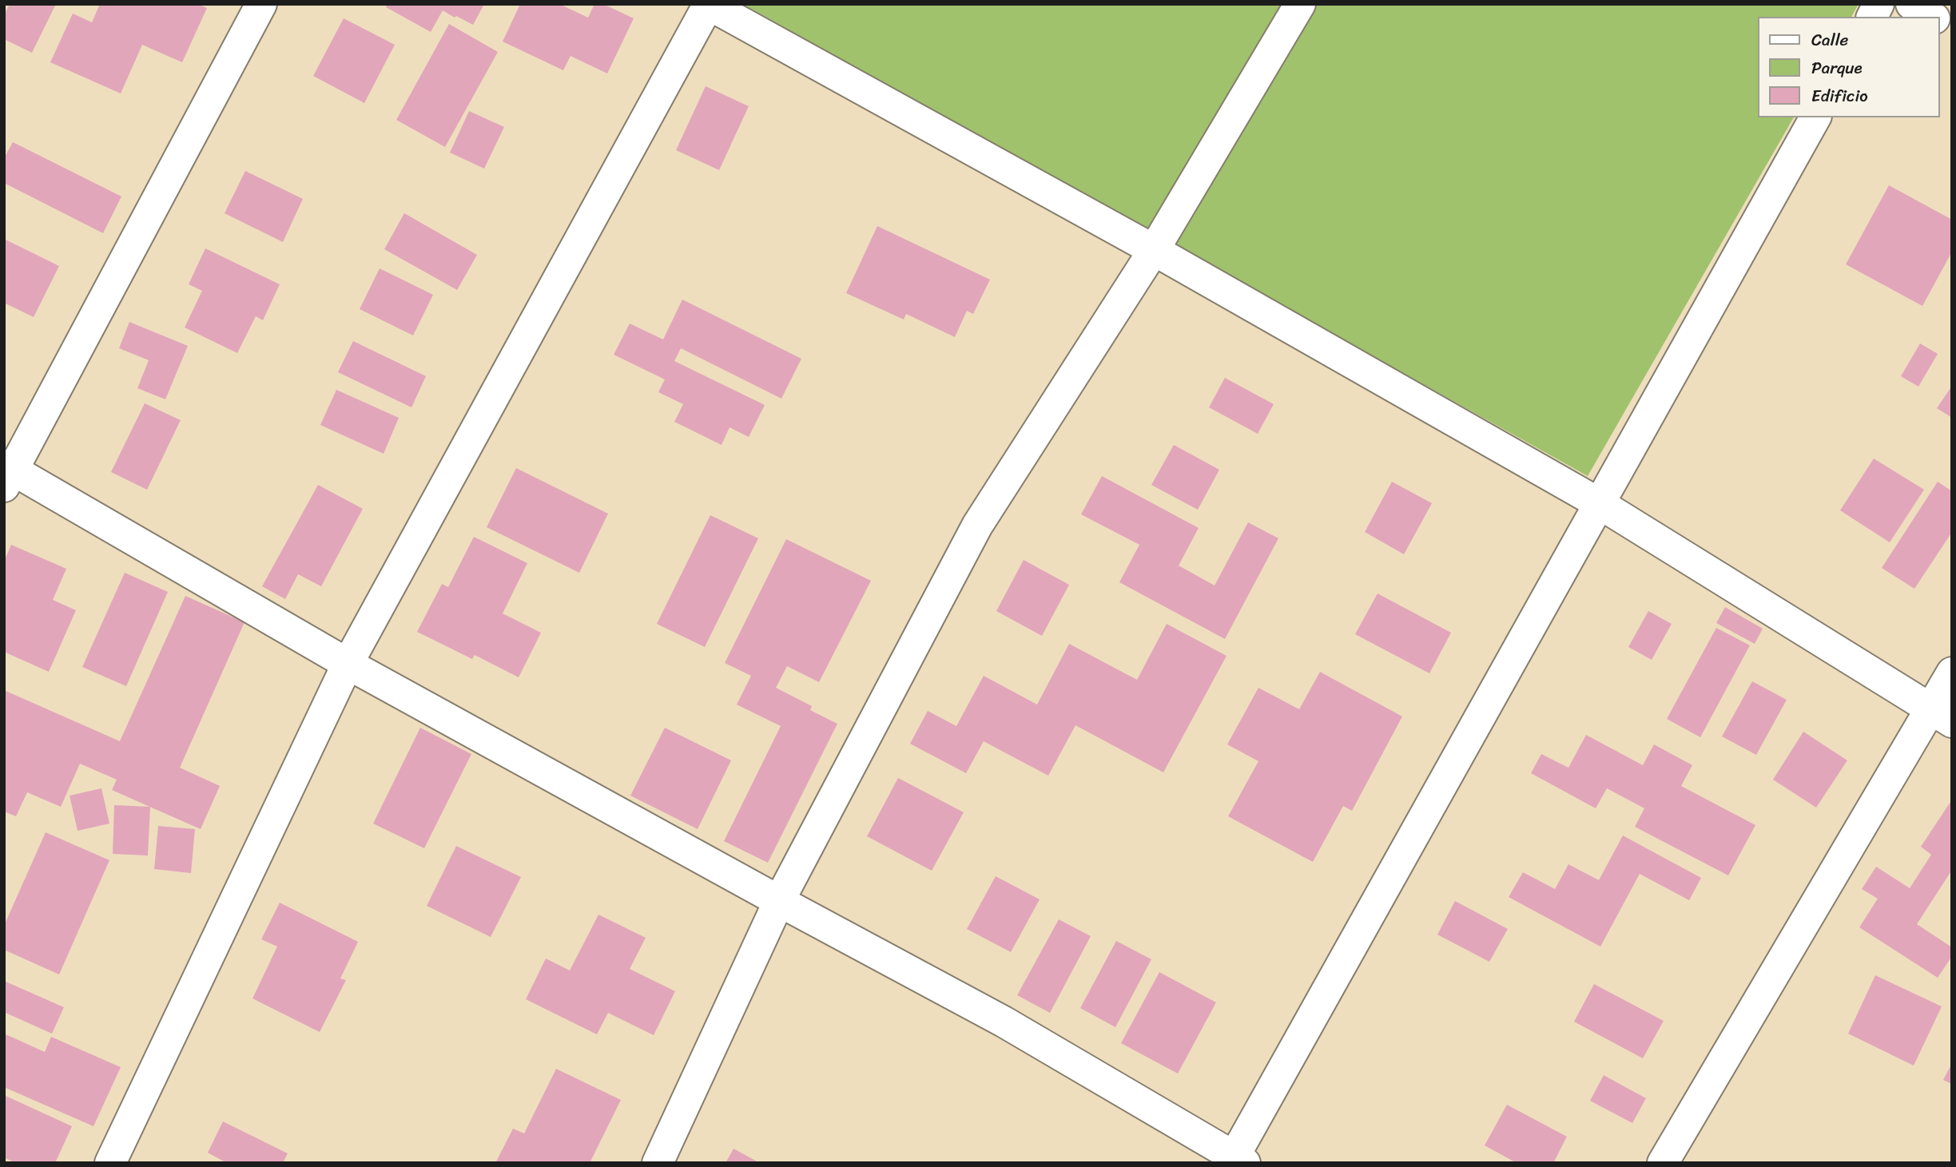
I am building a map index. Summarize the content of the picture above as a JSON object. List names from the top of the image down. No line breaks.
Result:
{"legend":["Calle","Parque","Edificio"]}
